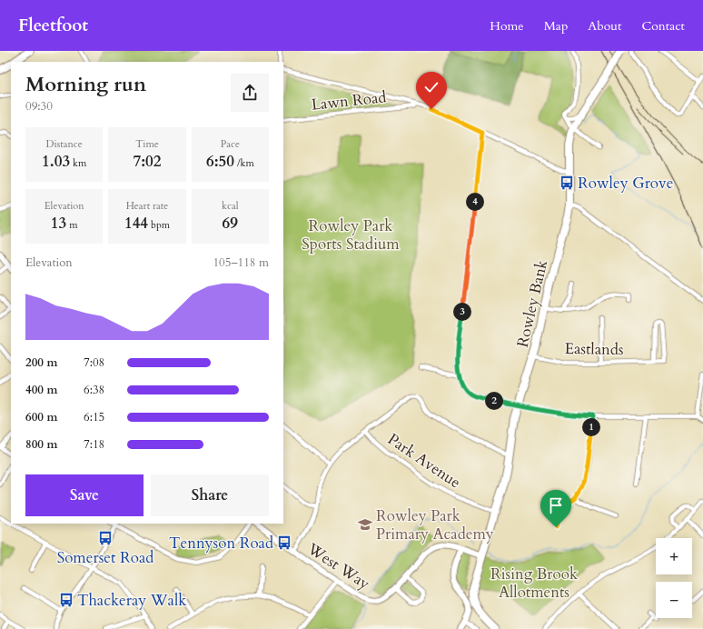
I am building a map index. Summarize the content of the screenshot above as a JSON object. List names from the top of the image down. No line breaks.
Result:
{"streets":{"highway":["Rowley Bank"],"street":["Lawn Road","Eastlands","Park Avenue","West Way"]},"crossings":[["Rowley Bank","Eastlands"],["Rowley Bank","Park Avenue"],["Rowley Bank","West Way"]],"parks":["Rowley Park Sports Stadium","Rising Brook Allotments"],"places":{"bus stop":["Rowley Grove","Somerset Road","Tennyson Road","Thackeray Walk"],"school or university":["Rowley Park Primary Academy"]},"page":{"header":"Fleetfoot","nav":["Home","Map","About","Contact"],"heading":["Morning run","09:30"],"stats":[["Distance","1.03 km"],["Time","7:02"],["Pace","6:50 /km"],["Elevation","13 m"],["Heart rate","144 bpm"],["kcal","69"]],"pins":["4","3","2","1"],"chart":["Elevation","105–118 m"],"list":[{"name":"200 m","note":"7:08"},{"name":"400 m","note":"6:38"},{"name":"600 m","note":"6:15"},{"name":"800 m","note":"7:18"}],"buttons":["Save","Share"],"map_buttons":["+","−"]}}
